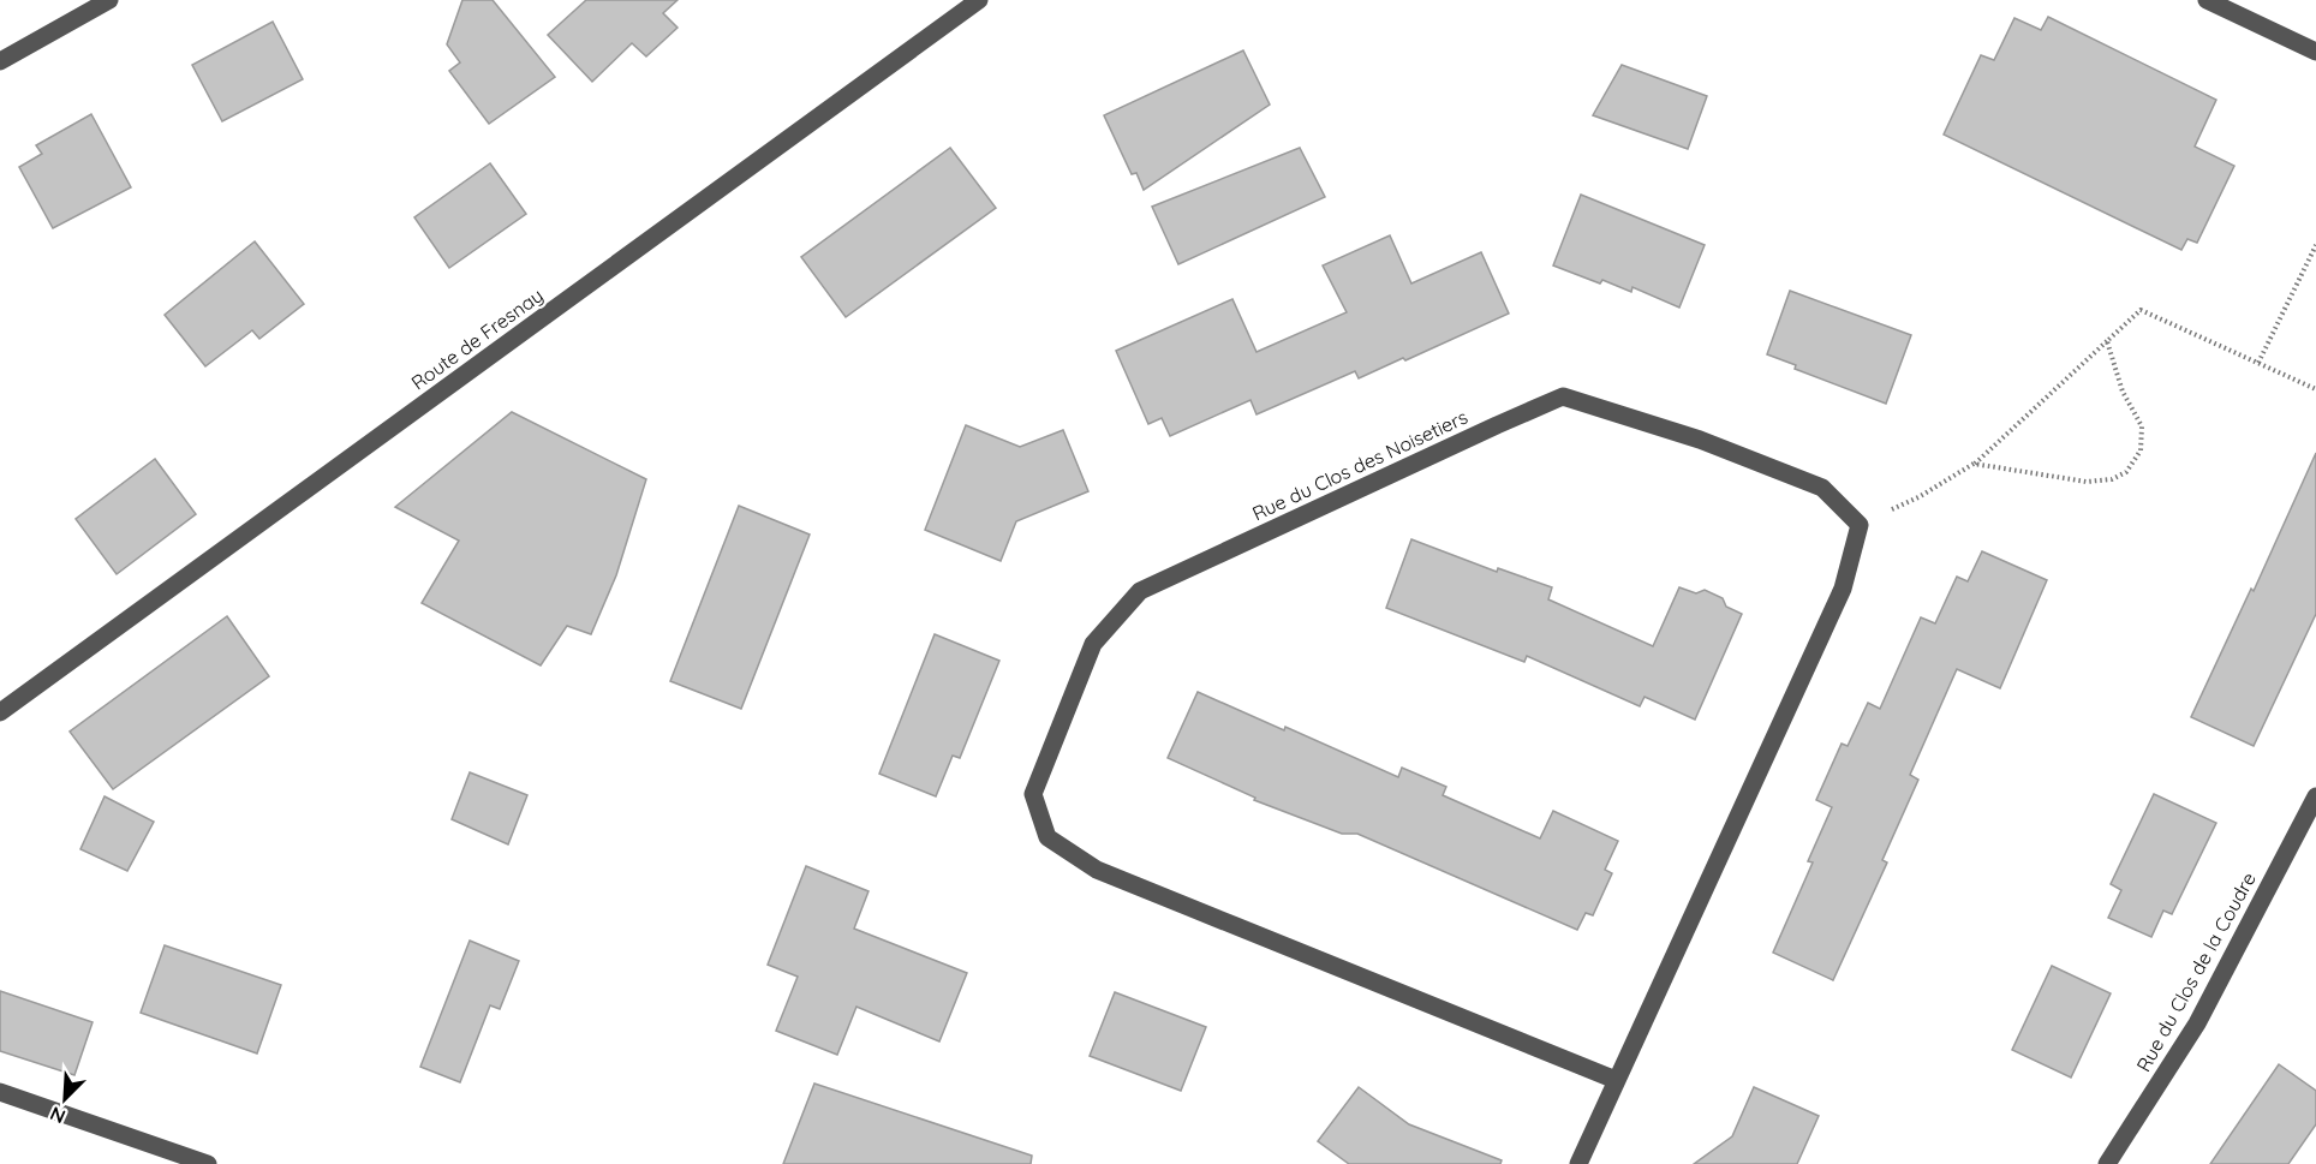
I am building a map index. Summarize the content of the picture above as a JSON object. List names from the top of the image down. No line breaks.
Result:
{"streets":{"street":["Route de Fresnay","Rue du Clos des Noisetiers","Rue du Clos de la Coudre"]},"north":"bottom left"}
